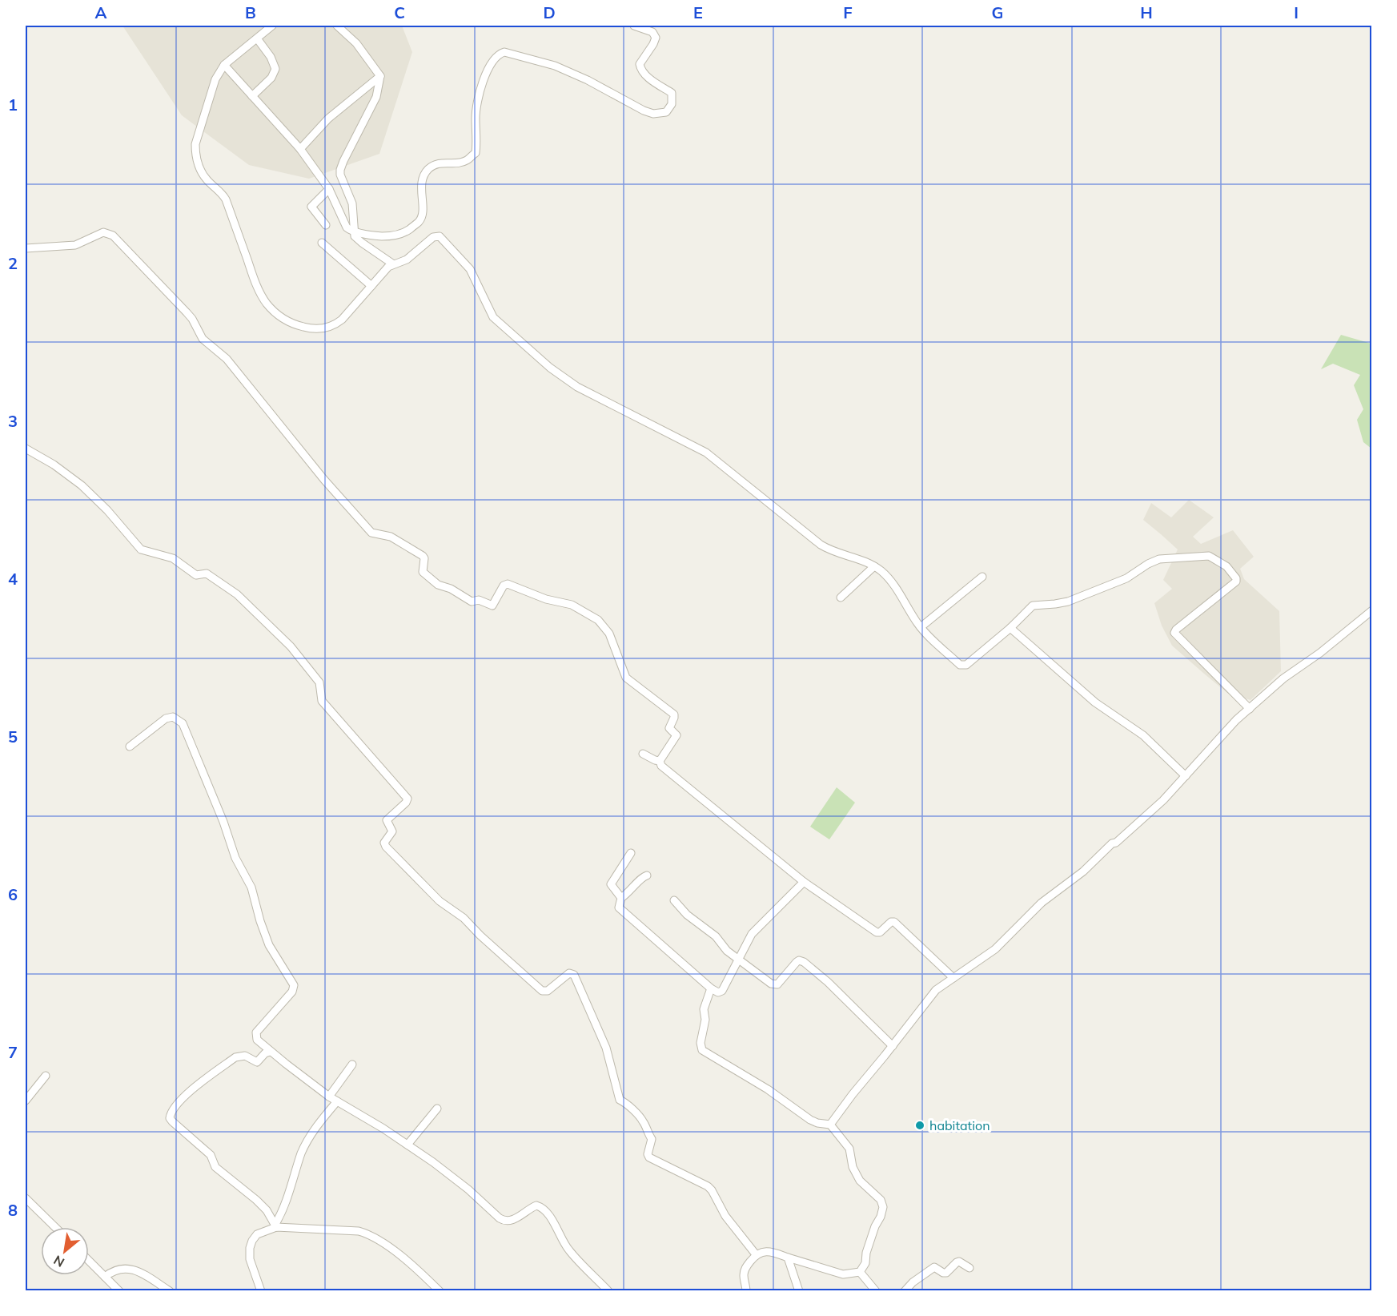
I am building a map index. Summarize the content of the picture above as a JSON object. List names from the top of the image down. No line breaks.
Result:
{"places":["habitation"],"north":"bottom left","grid":{"columns":["A","B","C","D","E","F","G","H","I"],"rows":["1","2","3","4","5","6","7","8"]}}
